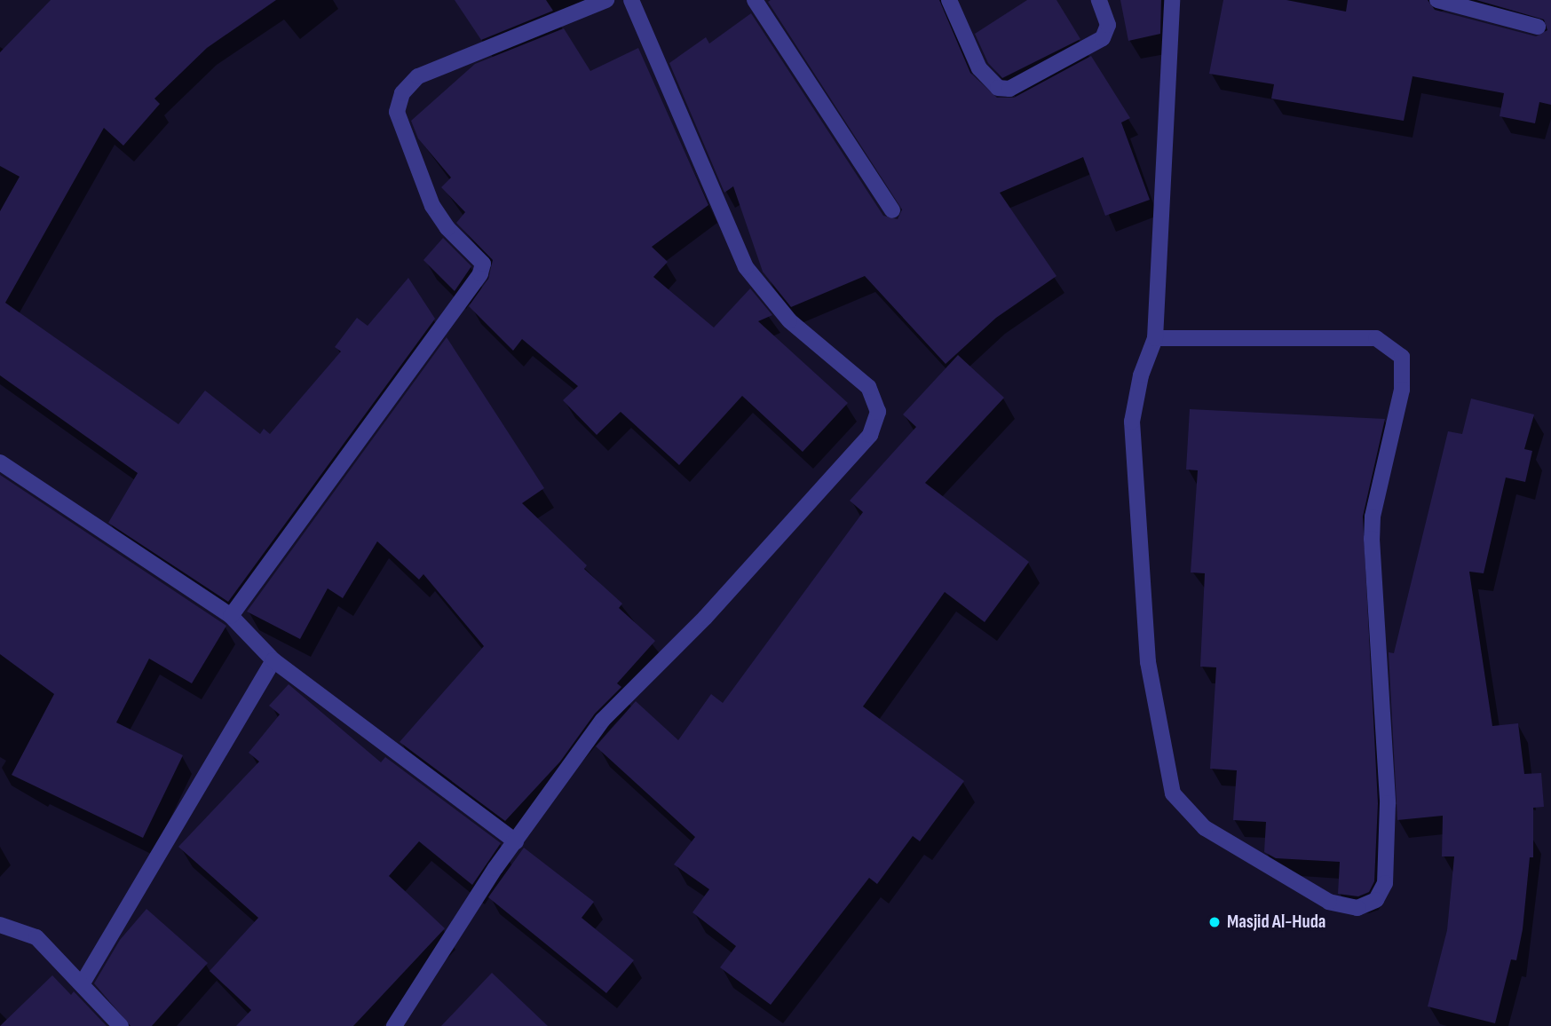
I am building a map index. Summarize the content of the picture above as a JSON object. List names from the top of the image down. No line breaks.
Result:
{"places":["Masjid Al-Huda"]}
